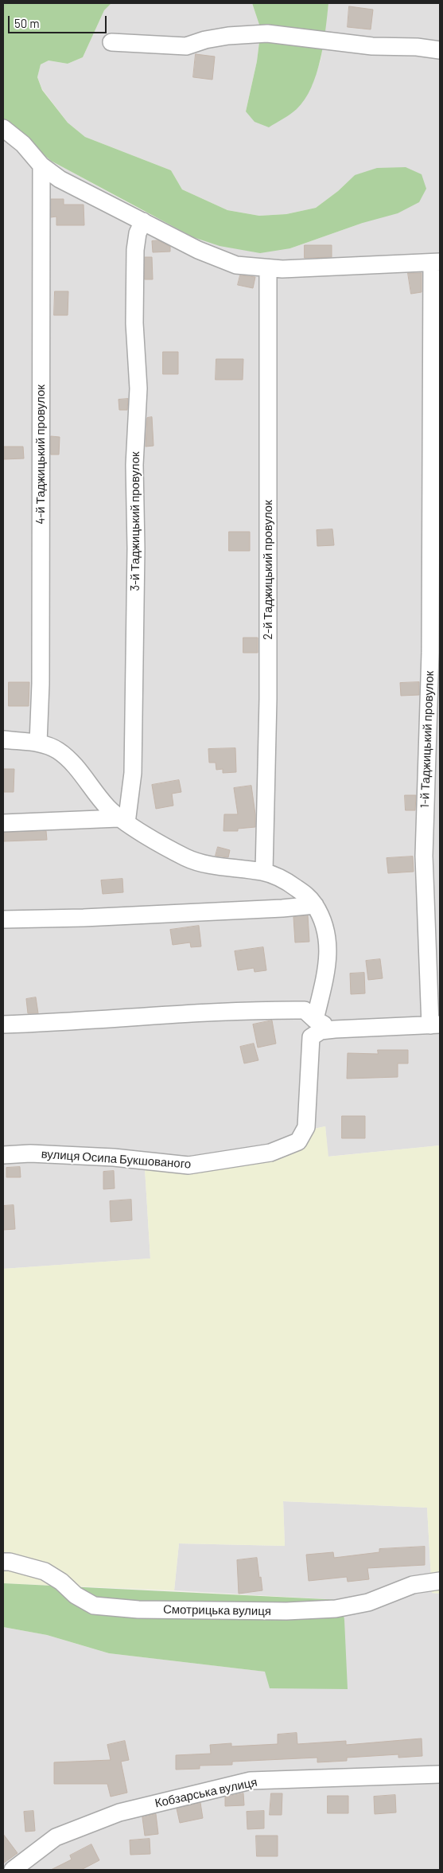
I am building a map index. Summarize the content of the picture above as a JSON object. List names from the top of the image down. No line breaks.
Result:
{"streets":{"street":["4-й Таджицький провулок","3-й Таджицький провулок","2-й Таджицький провулок","1-й Таджицький провулок","вулиця Осипа Букшованого","Смотрицька вулиця","Кобзарська вулиця"]},"crossings":[["1-й Таджицький провулок","вулиця Осипа Букшованого"]],"scale_bar":"50 m"}
